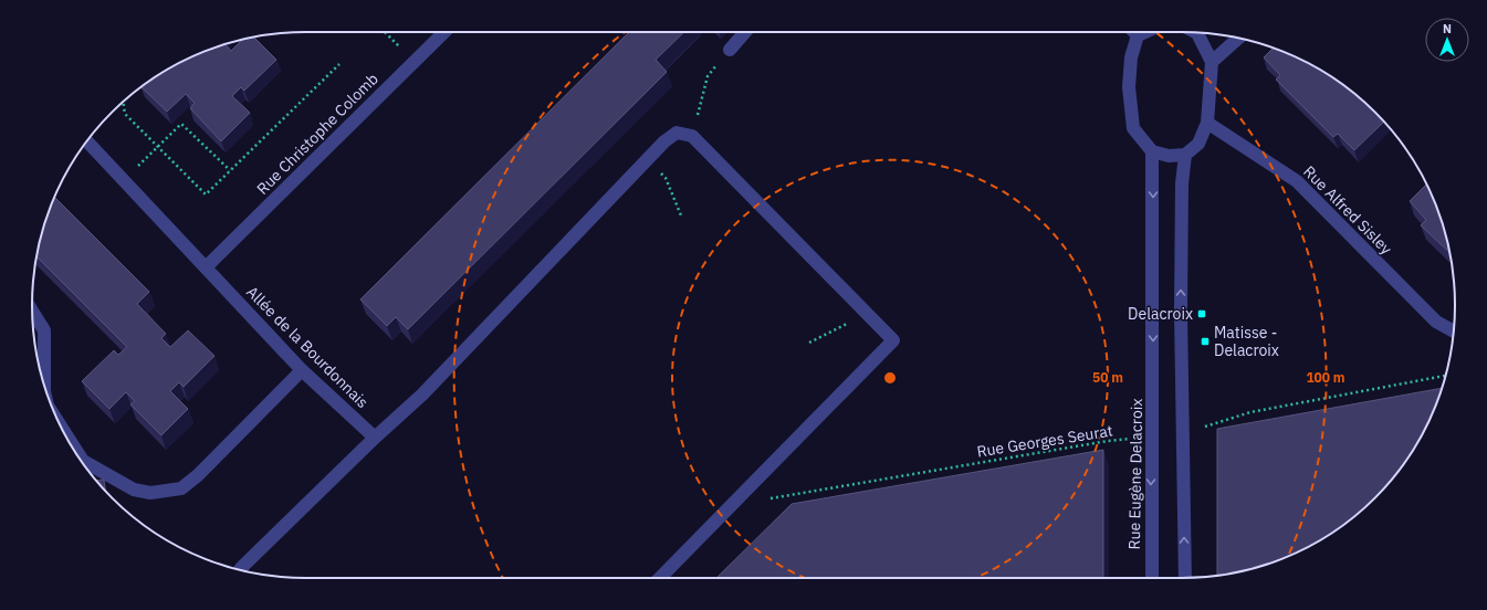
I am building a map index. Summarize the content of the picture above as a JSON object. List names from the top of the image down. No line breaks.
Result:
{"streets":{"street":["Rue Christophe Colomb","Rue Alfred Sisley","Allée de la Bourdonnais","Rue Eugène Delacroix"],"path":["Rue Georges Seurat"]},"crossings":[["Rue Christophe Colomb","Allée de la Bourdonnais"],["Rue Georges Seurat","Rue Eugène Delacroix"]],"places":{"transit":["Delacroix","Matisse - Delacroix"]},"north":"top","rings":["50 m","100 m"]}
